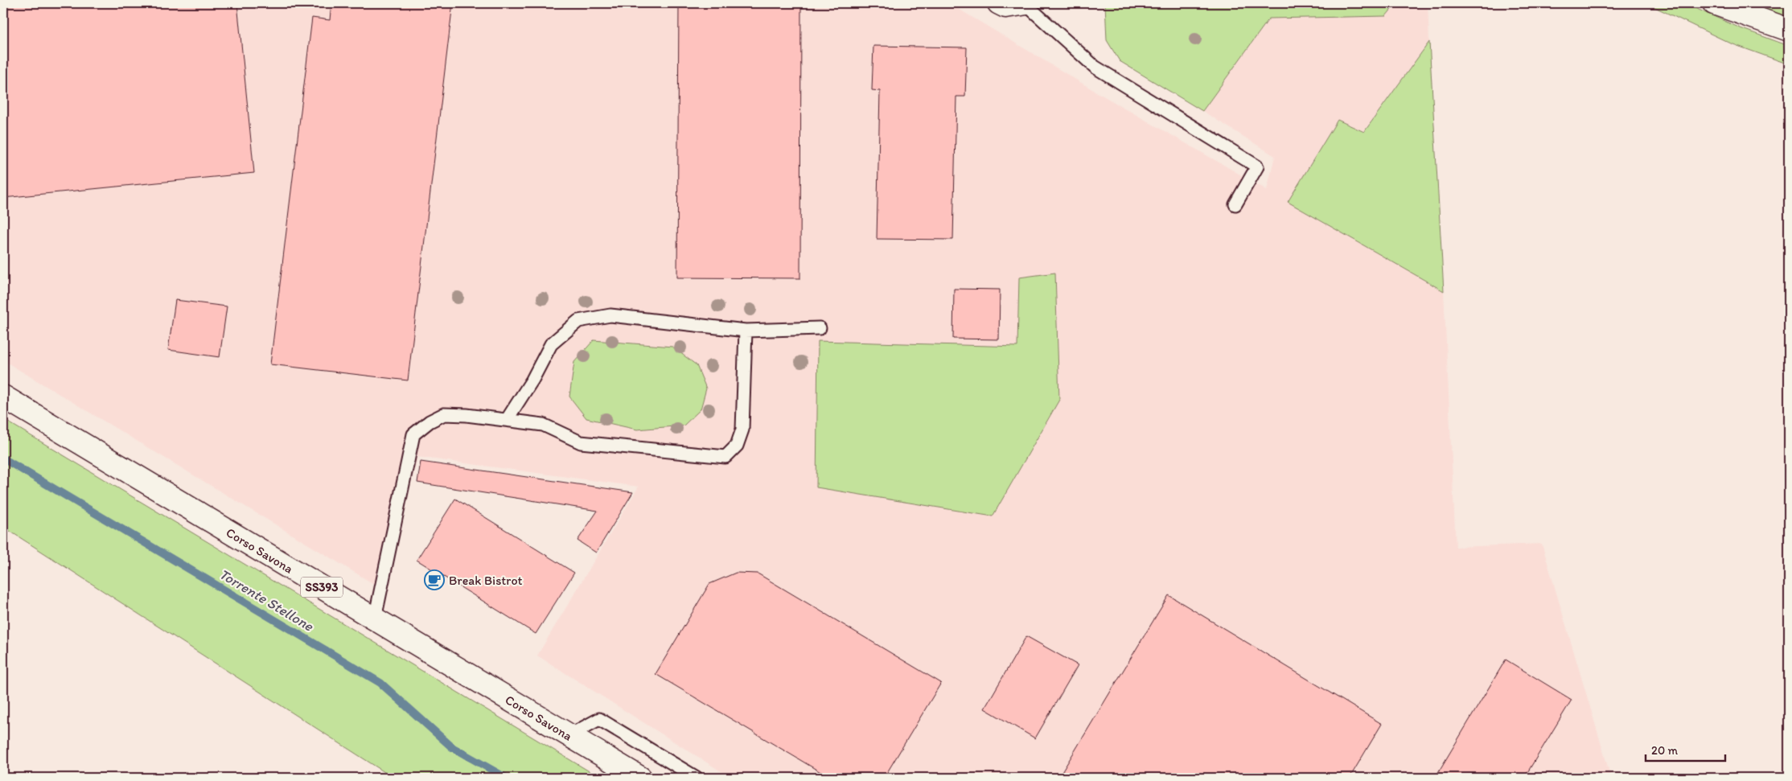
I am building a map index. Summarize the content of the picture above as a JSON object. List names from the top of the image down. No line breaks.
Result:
{"streets":{"main road":["Corso Savona","SS393"]},"water":["Torrente Stellone"],"places":{"cafe":["Break Bistrot"]},"scale_bar":"20 m"}
